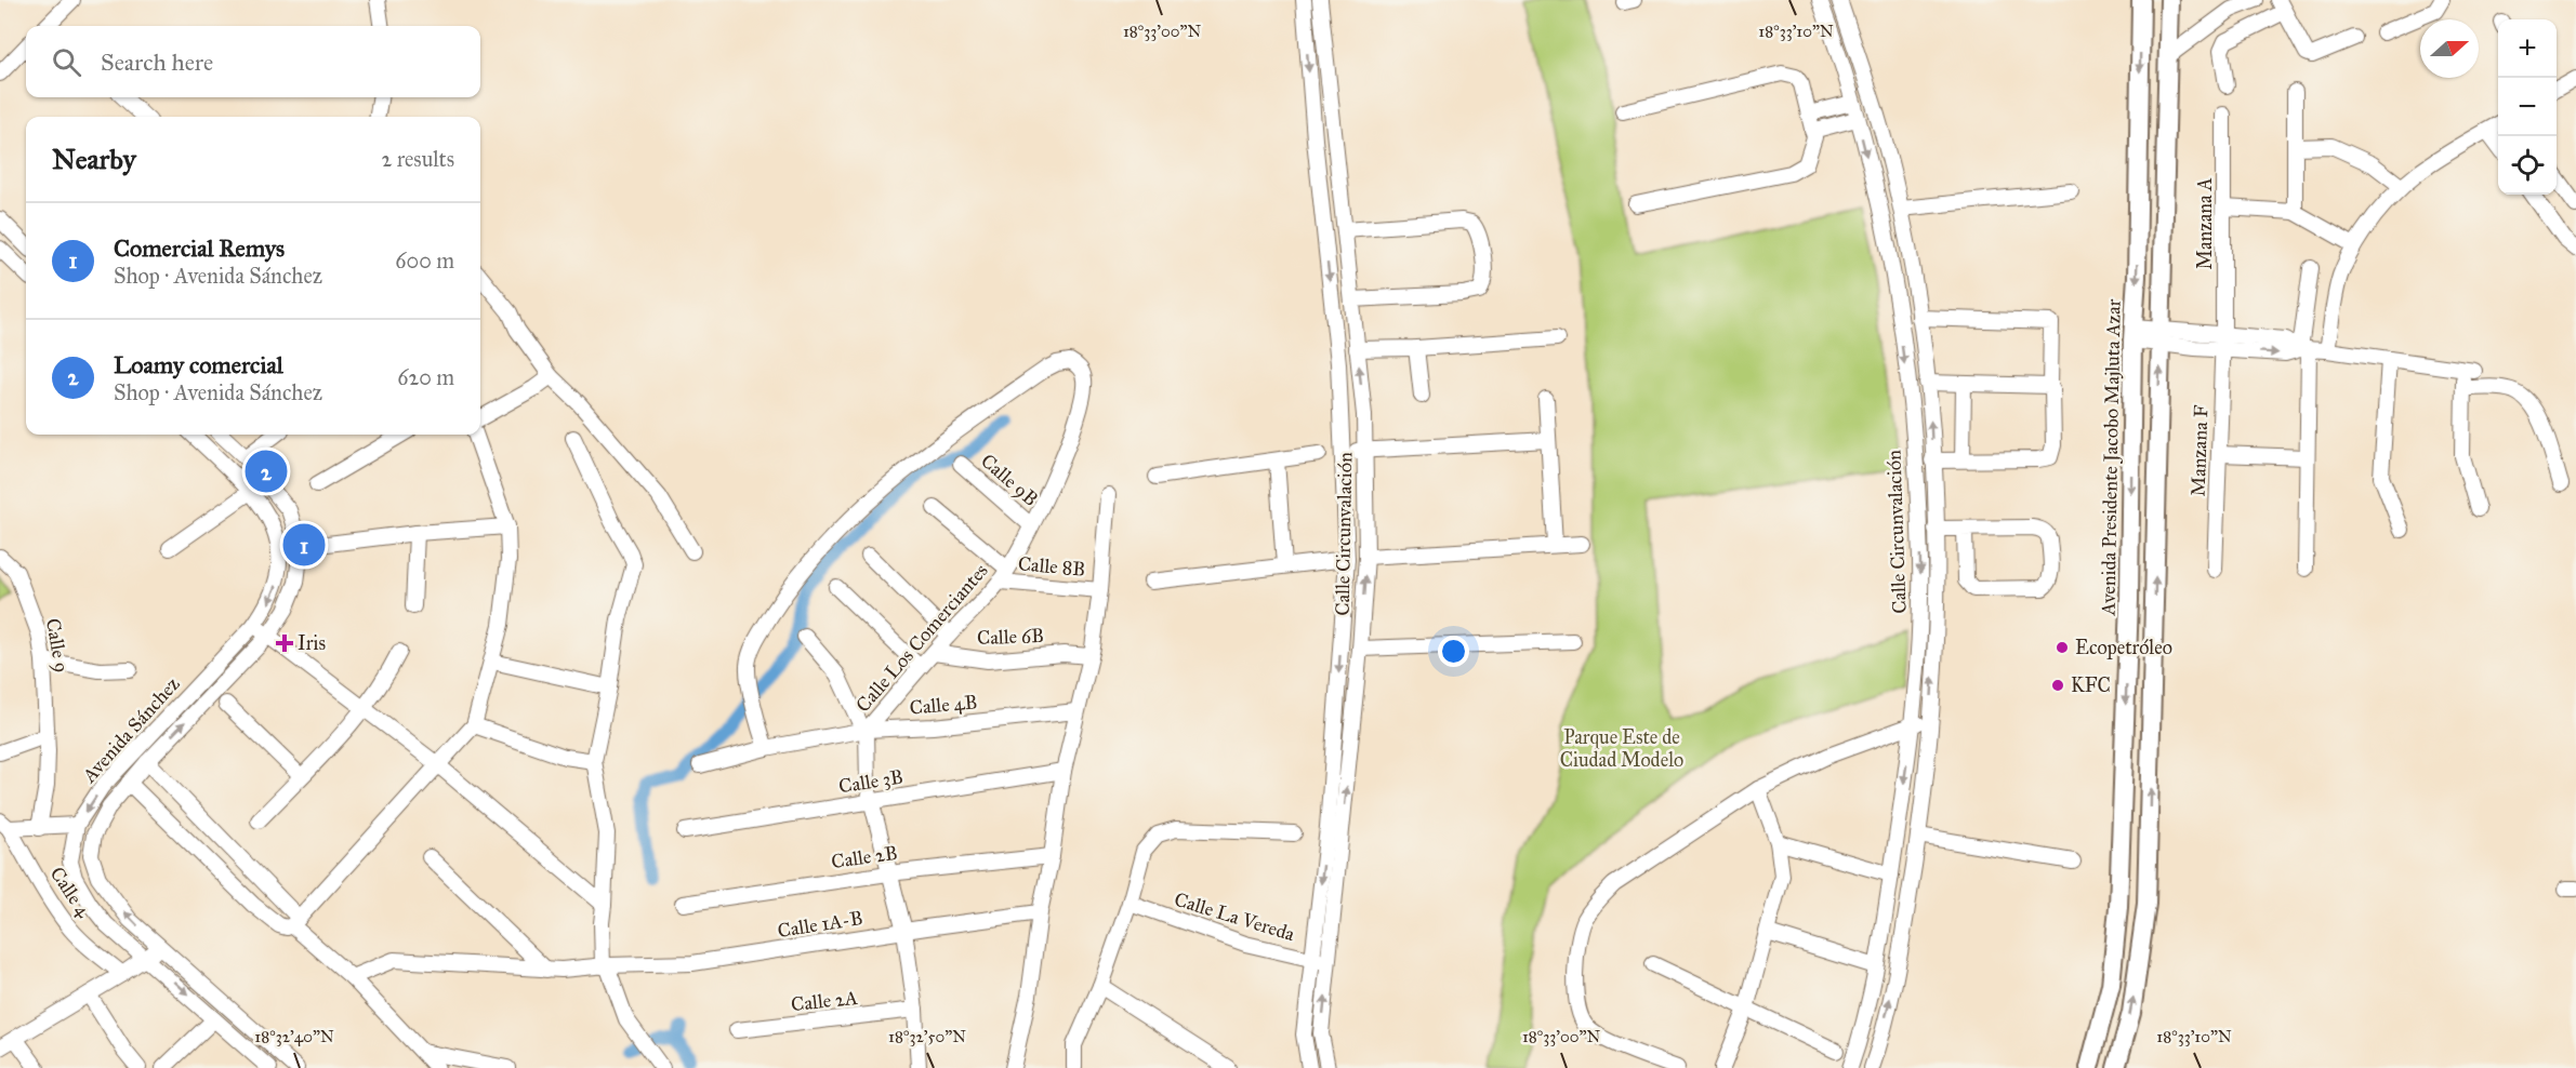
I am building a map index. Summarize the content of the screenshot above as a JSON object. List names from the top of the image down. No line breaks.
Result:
{"streets":{"main road":["Avenida Presidente Jacobo Majluta Azar"],"street":["Manzana A","Manzana F","Calle 9B","Calle Circunvalación","Calle 8B","Calle 6B","Calle Los Comerciantes","Calle 9","Calle 4B","Avenida Sánchez","Calle 3B","Calle 2B","Calle 4","Calle La Vereda","Calle 1A-B","Calle 2A"]},"crossings":[["Manzana A","Manzana F"],["Calle 9B","Calle Los Comerciantes"],["Calle Circunvalación","Calle La Vereda"],["Calle 8B","Calle Los Comerciantes"],["Calle 6B","Calle Los Comerciantes"],["Calle Los Comerciantes","Calle 4B"],["Calle Los Comerciantes","Calle 3B"],["Calle Los Comerciantes","Calle 2B"],["Calle Los Comerciantes","Calle 1A-B"],["Calle Los Comerciantes","Calle 2A"]],"parks":["Parque Este de Ciudad Modelo"],"places":{"health":["Iris"],"other":["Ecopetróleo","KFC"]},"north":"right","page":{"map_buttons":["+","−"],"search":"Search here","heading":["Nearby","2 results"],"list":[{"mark":"1","name":"Comercial Remys","note":"Shop · Avenida Sánchez","value":"600 m"},{"mark":"2","name":"Loamy comercial","note":"Shop · Avenida Sánchez","value":"620 m"}],"pins":["2","1"]},"coordinates":["18°33'00\"N","18°33'10\"N","18°32'40\"N","18°32'50\"N"]}
